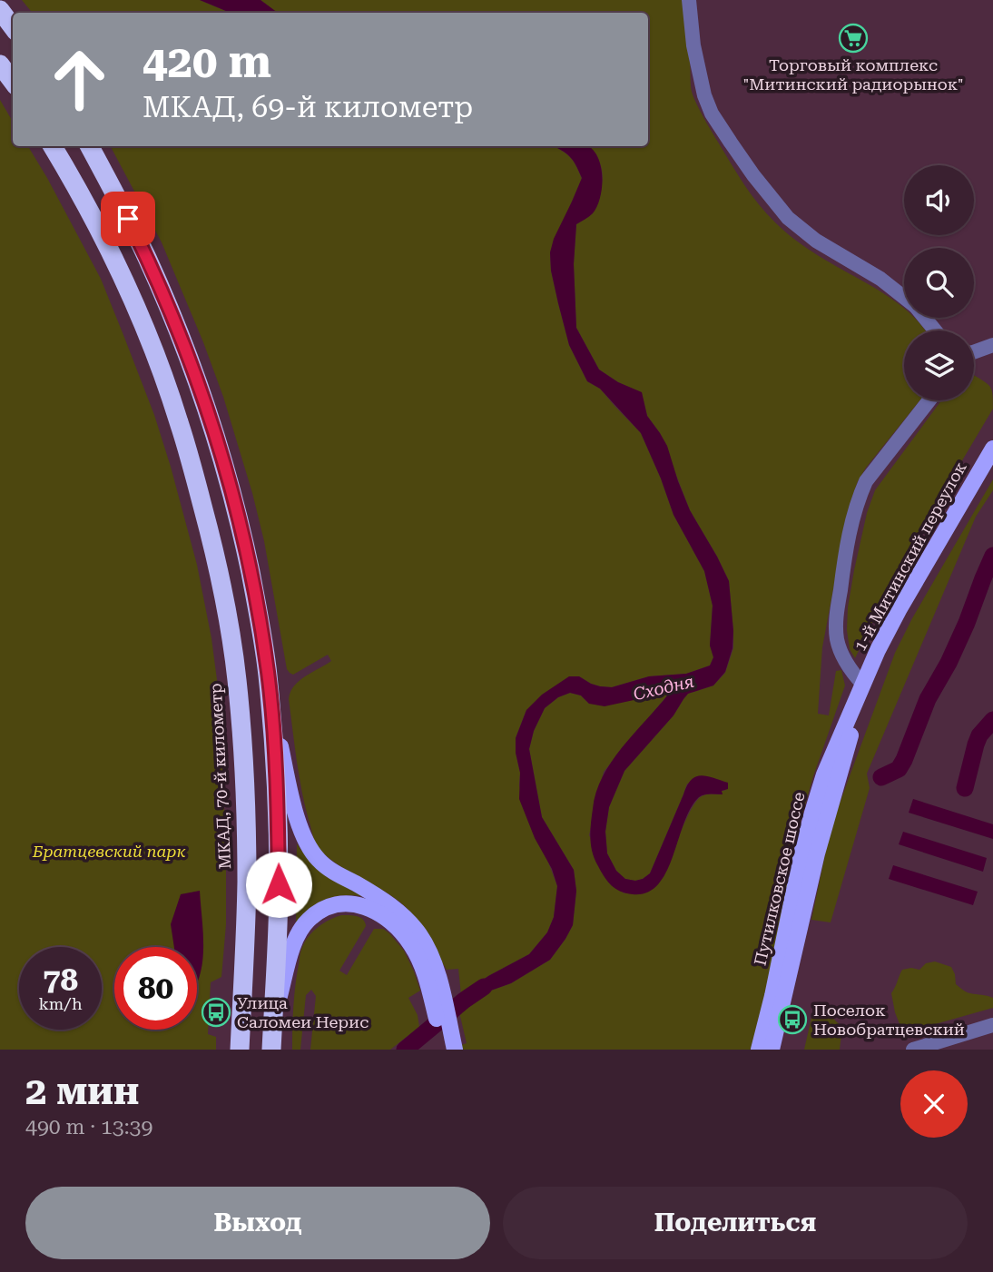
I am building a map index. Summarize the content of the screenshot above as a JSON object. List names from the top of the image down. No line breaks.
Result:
{"streets":{"highway":["МКАД, 70-й километр"],"main road":["1-й Митинский переулок","Путилковское шоссе"]},"crossings":[["1-й Митинский переулок","Путилковское шоссе"]],"water":["Сходня"],"parks":["Братцевский парк"],"places":{"supermarket":["Торговый комплекс \"Митинский радиорынок\""],"bus stop":["Улица Саломеи Нерис","Поселок Новобратцевский"]},"page":{"turn":["420 m","МКАД, 69-й километр"],"speed":"78 km/h","limit":"80","heading":["2 мин","490 m · 13:39"],"buttons":["Выход","Поделиться"]}}
